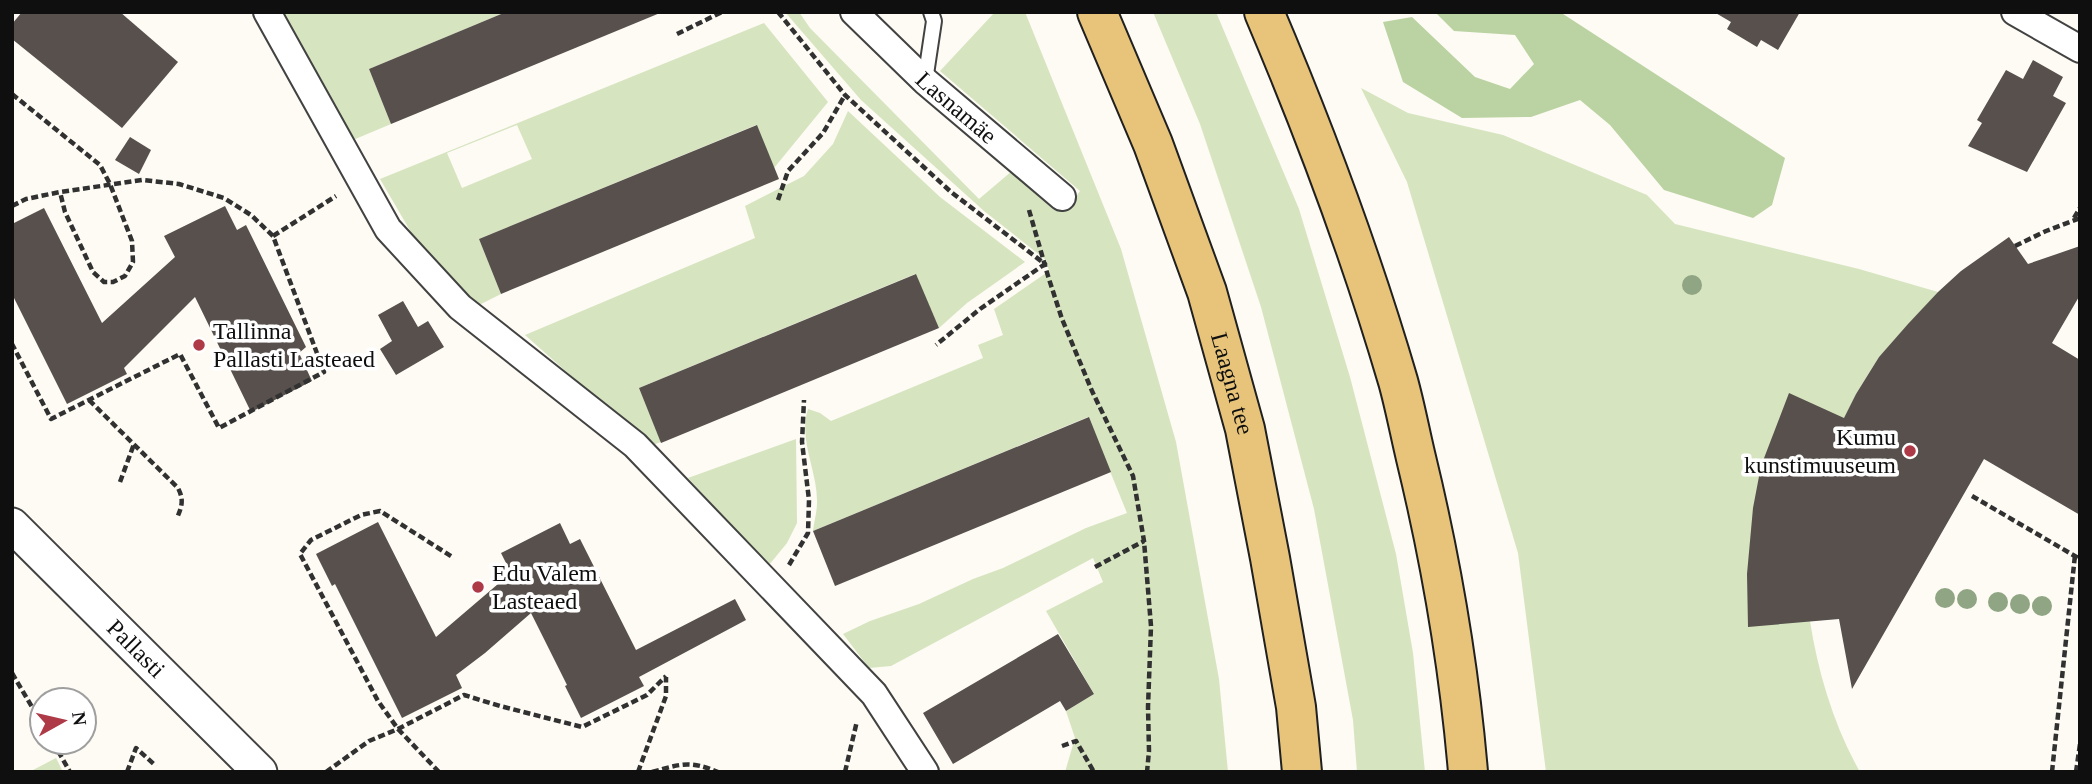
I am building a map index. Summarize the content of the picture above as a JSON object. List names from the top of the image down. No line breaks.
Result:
{"streets":{"main road":["Laagna tee"],"street":["Lasnamäe","Pallasti"]},"places":["Tallinna Pallasti Lasteaed","Kumu kunstimuuseum","Edu Valem Lasteaed"],"north":"right"}
